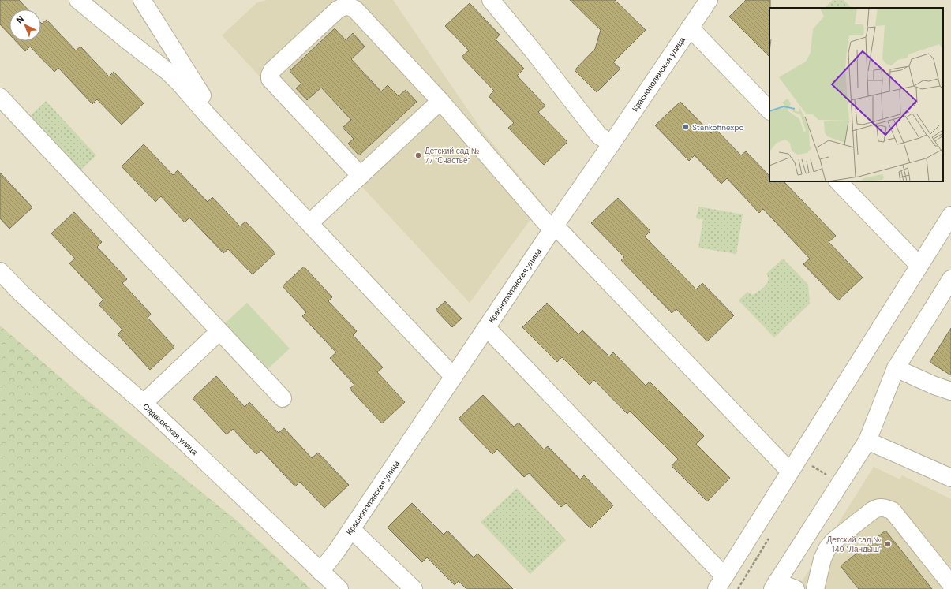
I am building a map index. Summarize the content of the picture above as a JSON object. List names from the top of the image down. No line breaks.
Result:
{"streets":{"street":["Краснополянская улица","Садаковская улица"]},"crossings":[["Краснополянская улица","Садаковская улица"]],"places":["Stankofinexpo","Детский сад № 77 \"Счастье\"","Детский сад № 149 \"Ландыш\""],"north":"top left"}
